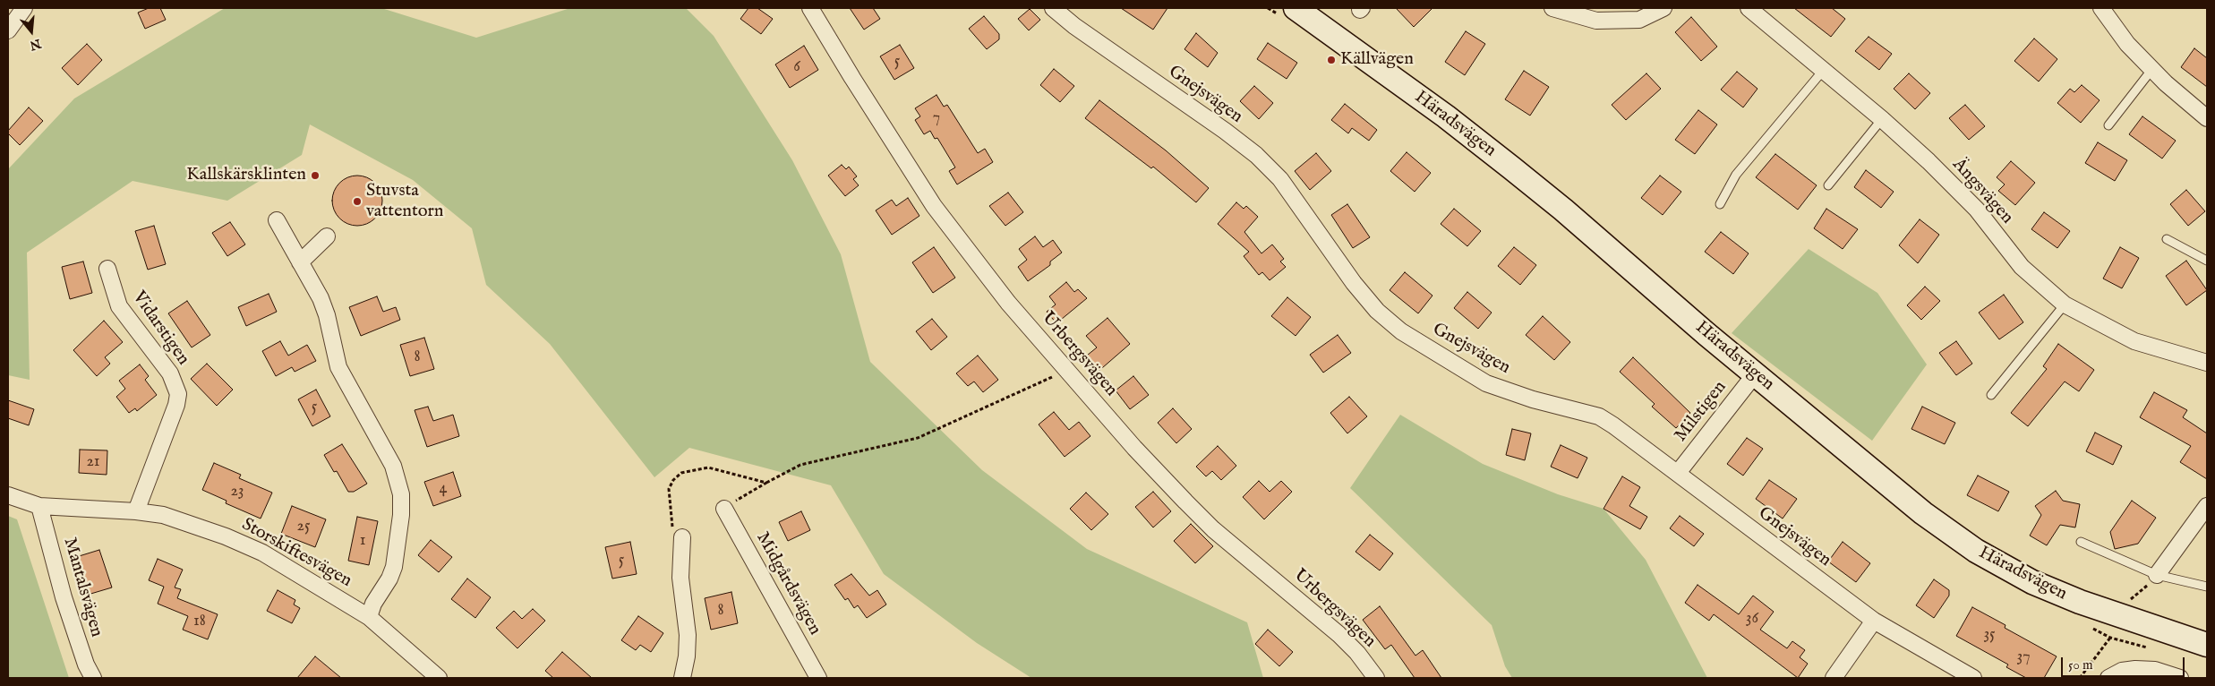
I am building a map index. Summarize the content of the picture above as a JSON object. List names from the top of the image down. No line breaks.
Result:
{"streets":{"street":["Gnejsvägen","Häradsvägen","Ängsvägen","Vidarstigen","Urbergsvägen","Milstigen","Storskiftesvägen","Midgårdsvägen","Mantalsvägen"]},"crossings":[["Gnejsvägen","Milstigen"],["Häradsvägen","Milstigen"],["Vidarstigen","Storskiftesvägen"],["Storskiftesvägen","Mantalsvägen"]],"places":["Källvägen","Kallskärsklinten","Stuvsta vattentorn"],"house_numbers":["5","6","7","8","5","21","4","23","25","1","5","8","36","18","35","37"],"scale_bar":"50 m","north":"bottom"}
